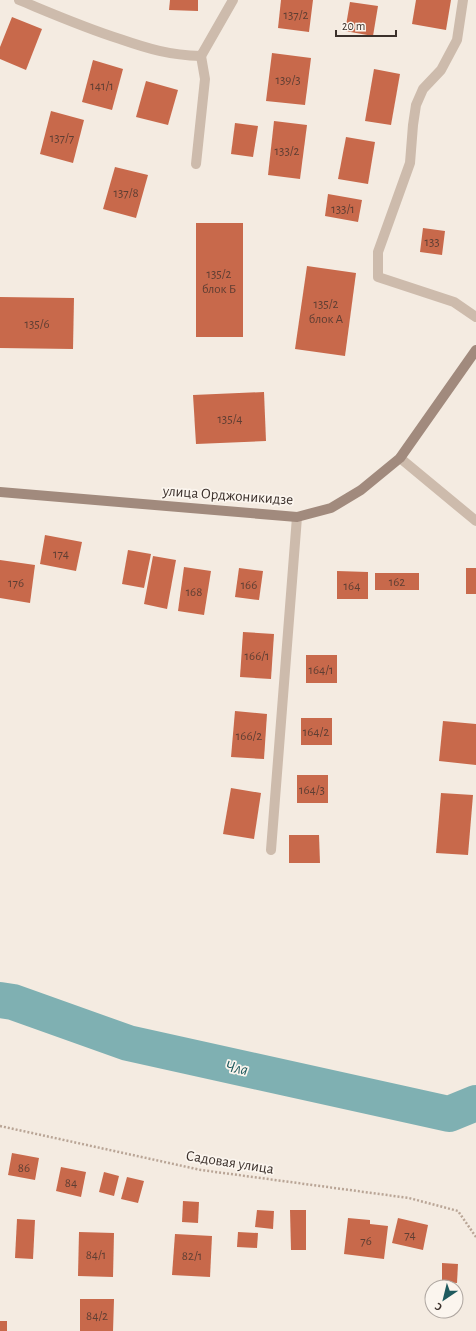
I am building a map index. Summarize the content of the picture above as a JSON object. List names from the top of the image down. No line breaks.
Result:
{"streets":{"street":["улица Орджоникидзе"],"path":["Садовая улица"]},"water":["Чла"],"house_numbers":["137/2","139/3","141/1","137/7","133/2","137/8","133/1","133","135/2 блок Б","135/2 блок А","135/6","135/4","174","162","176","166","164","168","166/1","164/1","164/2","166/2","164/3","86","84","74","76","84/1","82/1","84/2"],"scale_bar":"20 m","north":"bottom left"}
